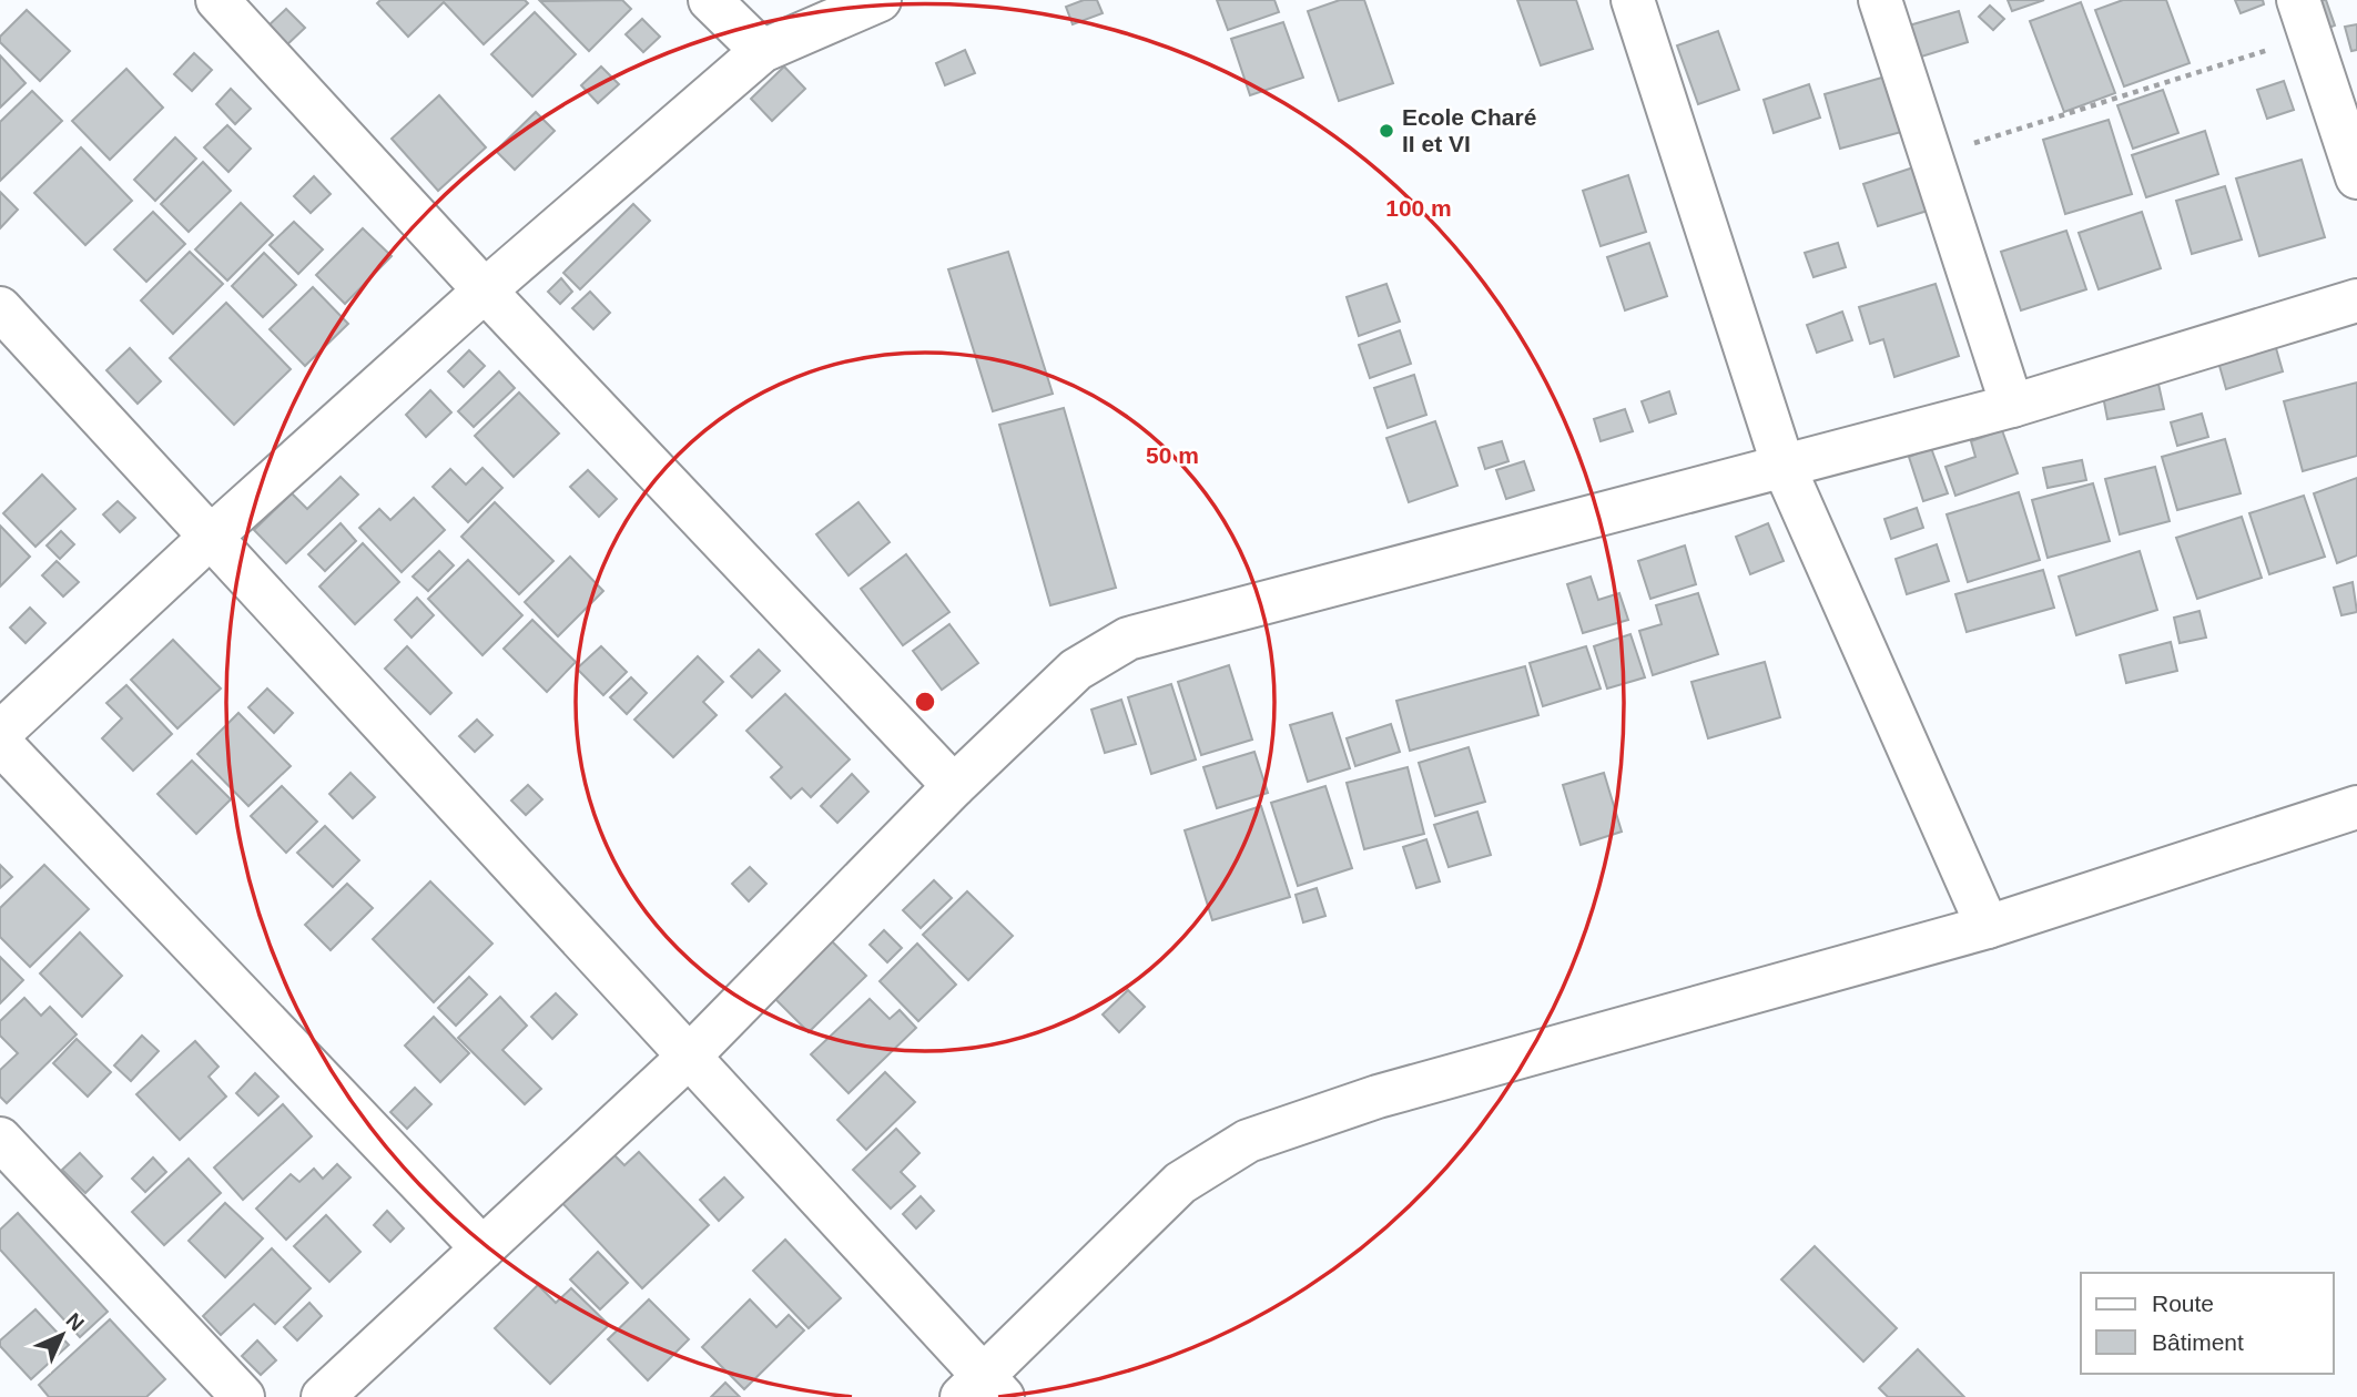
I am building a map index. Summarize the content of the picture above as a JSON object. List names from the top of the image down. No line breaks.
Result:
{"places":["Ecole Charé II et VI"],"legend":["Route","Bâtiment"],"north":"top right","rings":["100 m","50 m"]}
